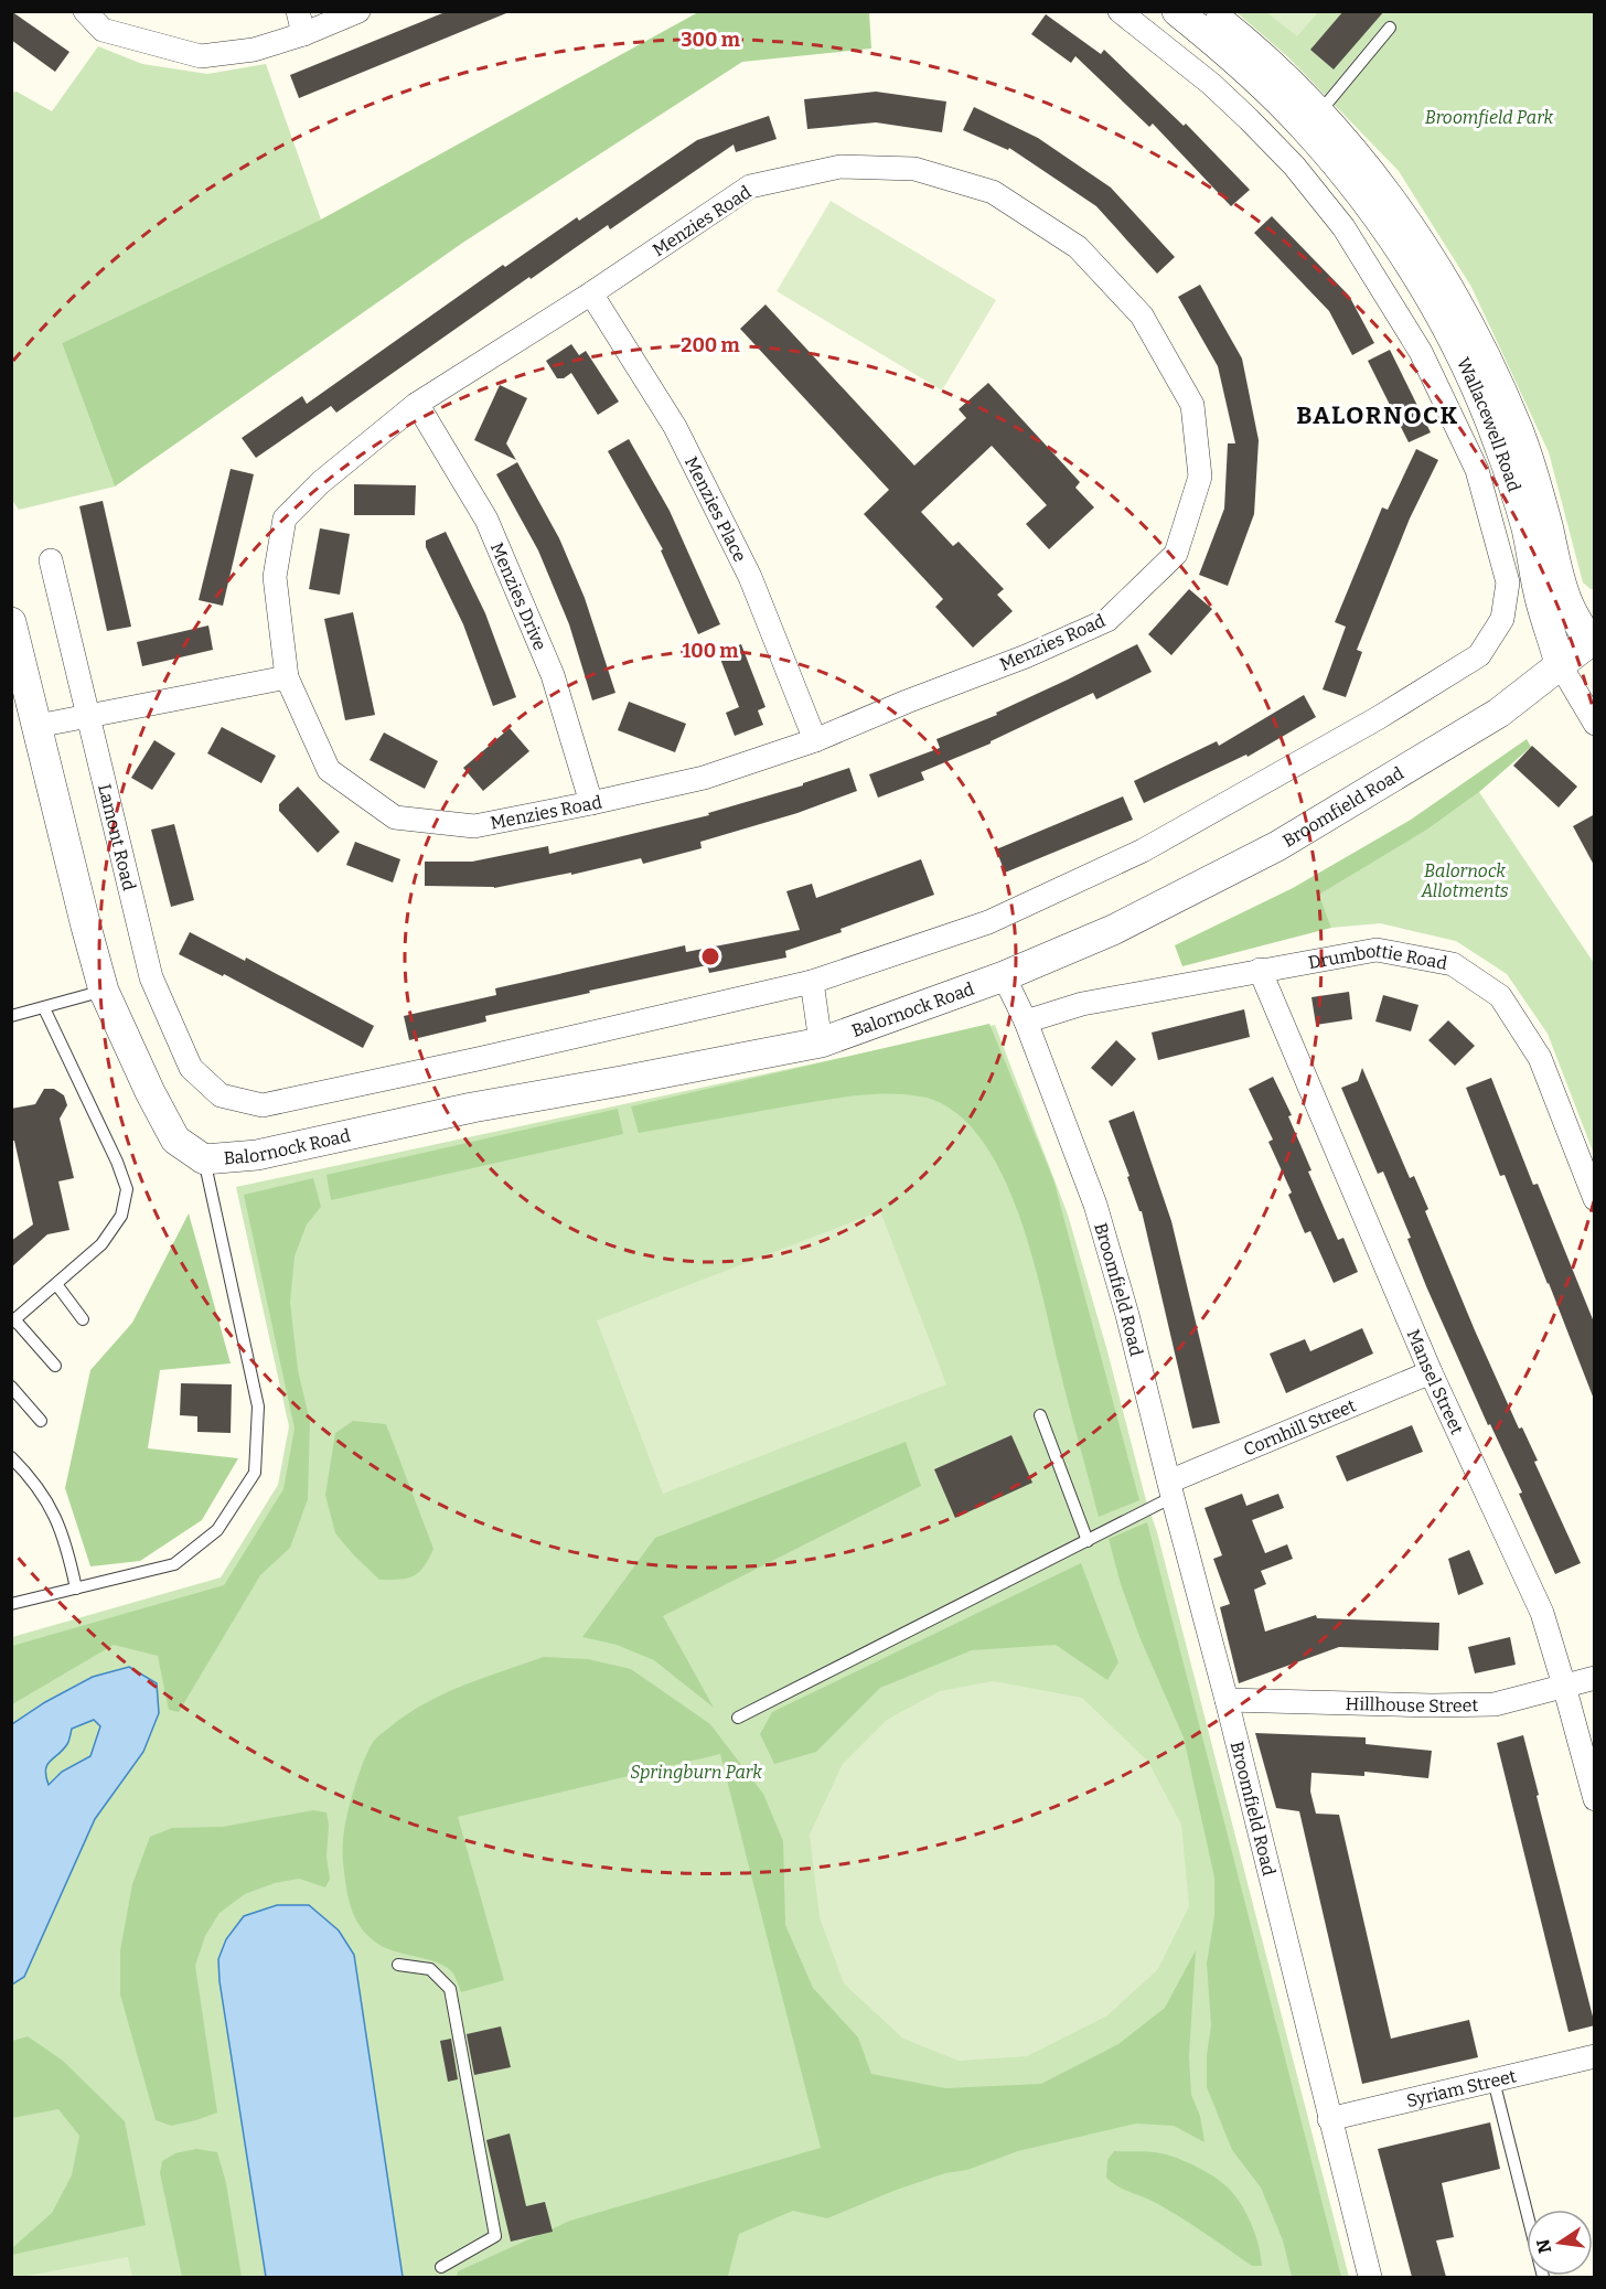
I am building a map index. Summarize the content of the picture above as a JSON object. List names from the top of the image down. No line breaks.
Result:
{"streets":{"street":["Menzies Road","Wallacewell Road","Menzies Place","Menzies Drive","Broomfield Road","Lamont Road","Drumbottie Road","Balornock Road","Mansel Street","Cornhill Street","Hillhouse Street","Syriam Street"]},"crossings":[["Menzies Road","Menzies Place"],["Menzies Road","Menzies Drive"],["Wallacewell Road","Broomfield Road"],["Wallacewell Road","Lamont Road"],["Broomfield Road","Drumbottie Road"],["Broomfield Road","Balornock Road"],["Broomfield Road","Cornhill Street"],["Broomfield Road","Hillhouse Street"],["Broomfield Road","Syriam Street"],["Drumbottie Road","Mansel Street"],["Mansel Street","Cornhill Street"],["Mansel Street","Hillhouse Street"]],"districts":["BALORNOCK"],"parks":["Broomfield Park","Balornock Allotments","Springburn Park"],"north":"left","rings":["300 m","200 m","100 m"]}
